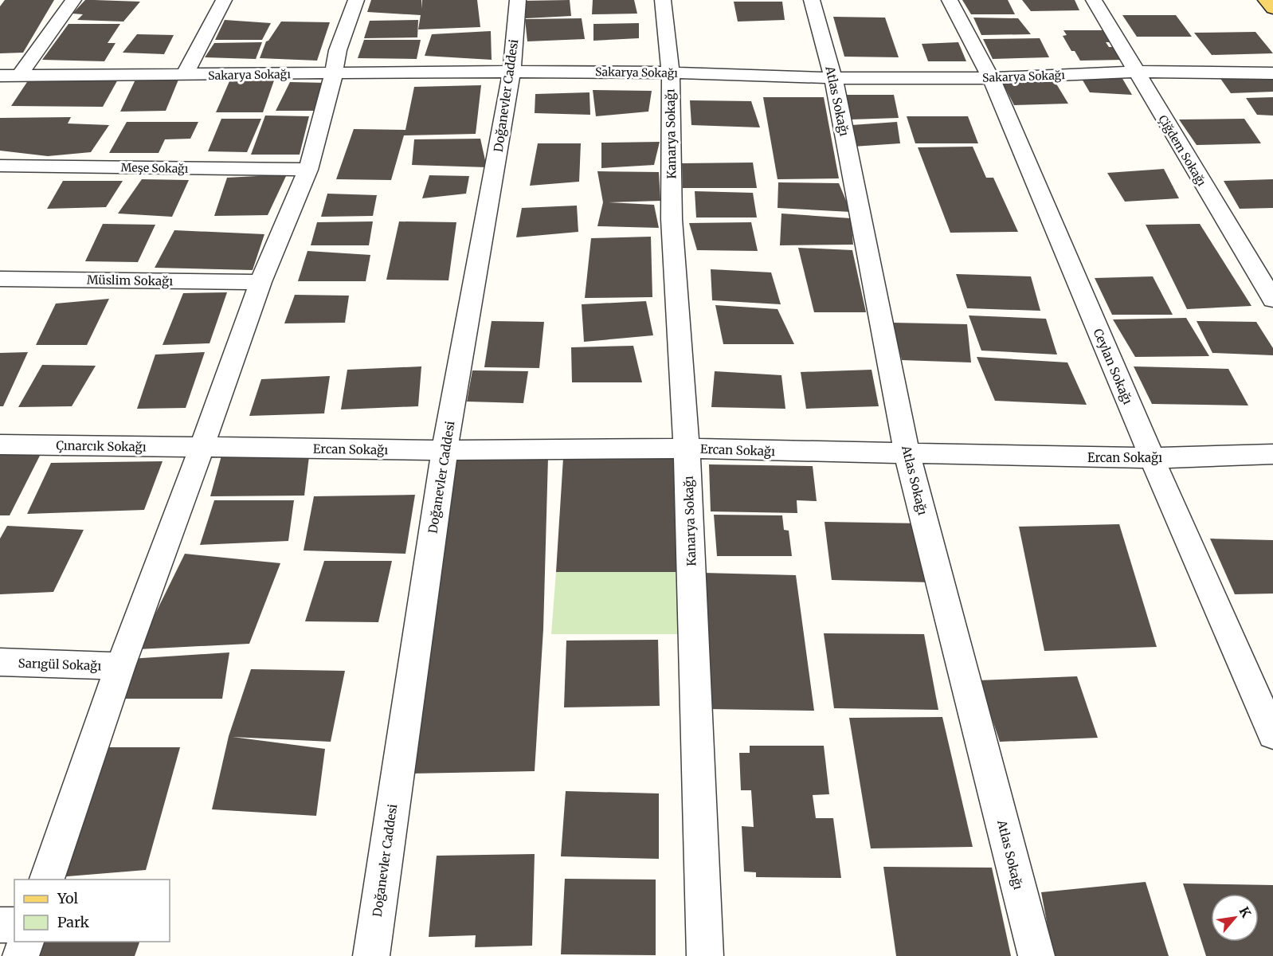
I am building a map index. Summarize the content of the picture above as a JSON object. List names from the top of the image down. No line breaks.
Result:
{"streets":{"street":["Sakarya Sokağı","Doğanevler Caddesi","Atlas Sokağı","Kanarya Sokağı","Çiğdem Sokağı","Meşe Sokağı","Müslim Sokağı","Ceylan Sokağı","Çınarcık Sokağı","Ercan Sokağı","Sarıgül Sokağı"]},"crossings":[["Sakarya Sokağı","Doğanevler Caddesi"],["Sakarya Sokağı","Atlas Sokağı"],["Sakarya Sokağı","Kanarya Sokağı"],["Sakarya Sokağı","Çiğdem Sokağı"],["Sakarya Sokağı","Ceylan Sokağı"],["Doğanevler Caddesi","Ercan Sokağı"],["Atlas Sokağı","Ercan Sokağı"],["Kanarya Sokağı","Ercan Sokağı"],["Ceylan Sokağı","Ercan Sokağı"],["Çınarcık Sokağı","Ercan Sokağı"]],"legend":["Yol","Park"],"north":"top right"}
